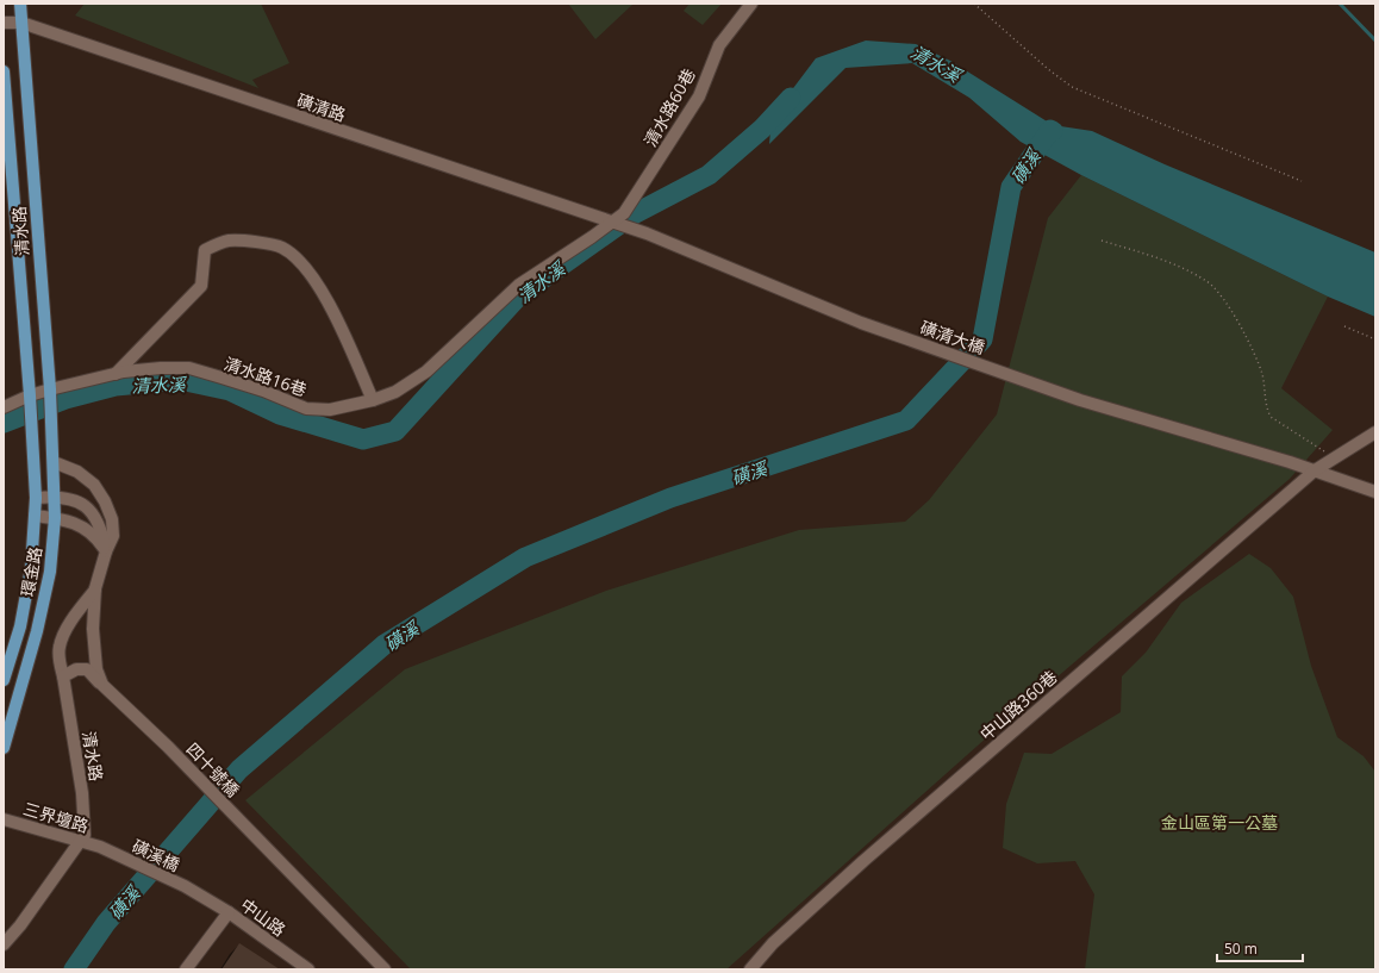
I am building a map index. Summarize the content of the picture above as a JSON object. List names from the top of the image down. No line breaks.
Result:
{"streets":{"main road":["清水路","環金路"],"street":["磺清路","清水路60巷","磺清大橋","清水路16巷","中山路360巷","四十號橋","三界壇路","磺溪橋","中山路"]},"crossings":[["磺清路","清水路60巷"],["磺清路","清水路"],["磺清路","磺清大橋"],["磺清路","清水路16巷"],["清水路60巷","磺清大橋"],["清水路60巷","清水路16巷"],["清水路","清水路16巷"],["清水路","四十號橋"],["清水路","三界壇路"],["磺清大橋","清水路16巷"],["磺清大橋","中山路360巷"],["三界壇路","磺溪橋"],["磺溪橋","中山路"]],"water":["清水溪","磺溪"],"parks":["金山區第一公墓"],"scale_bar":"50 m"}
